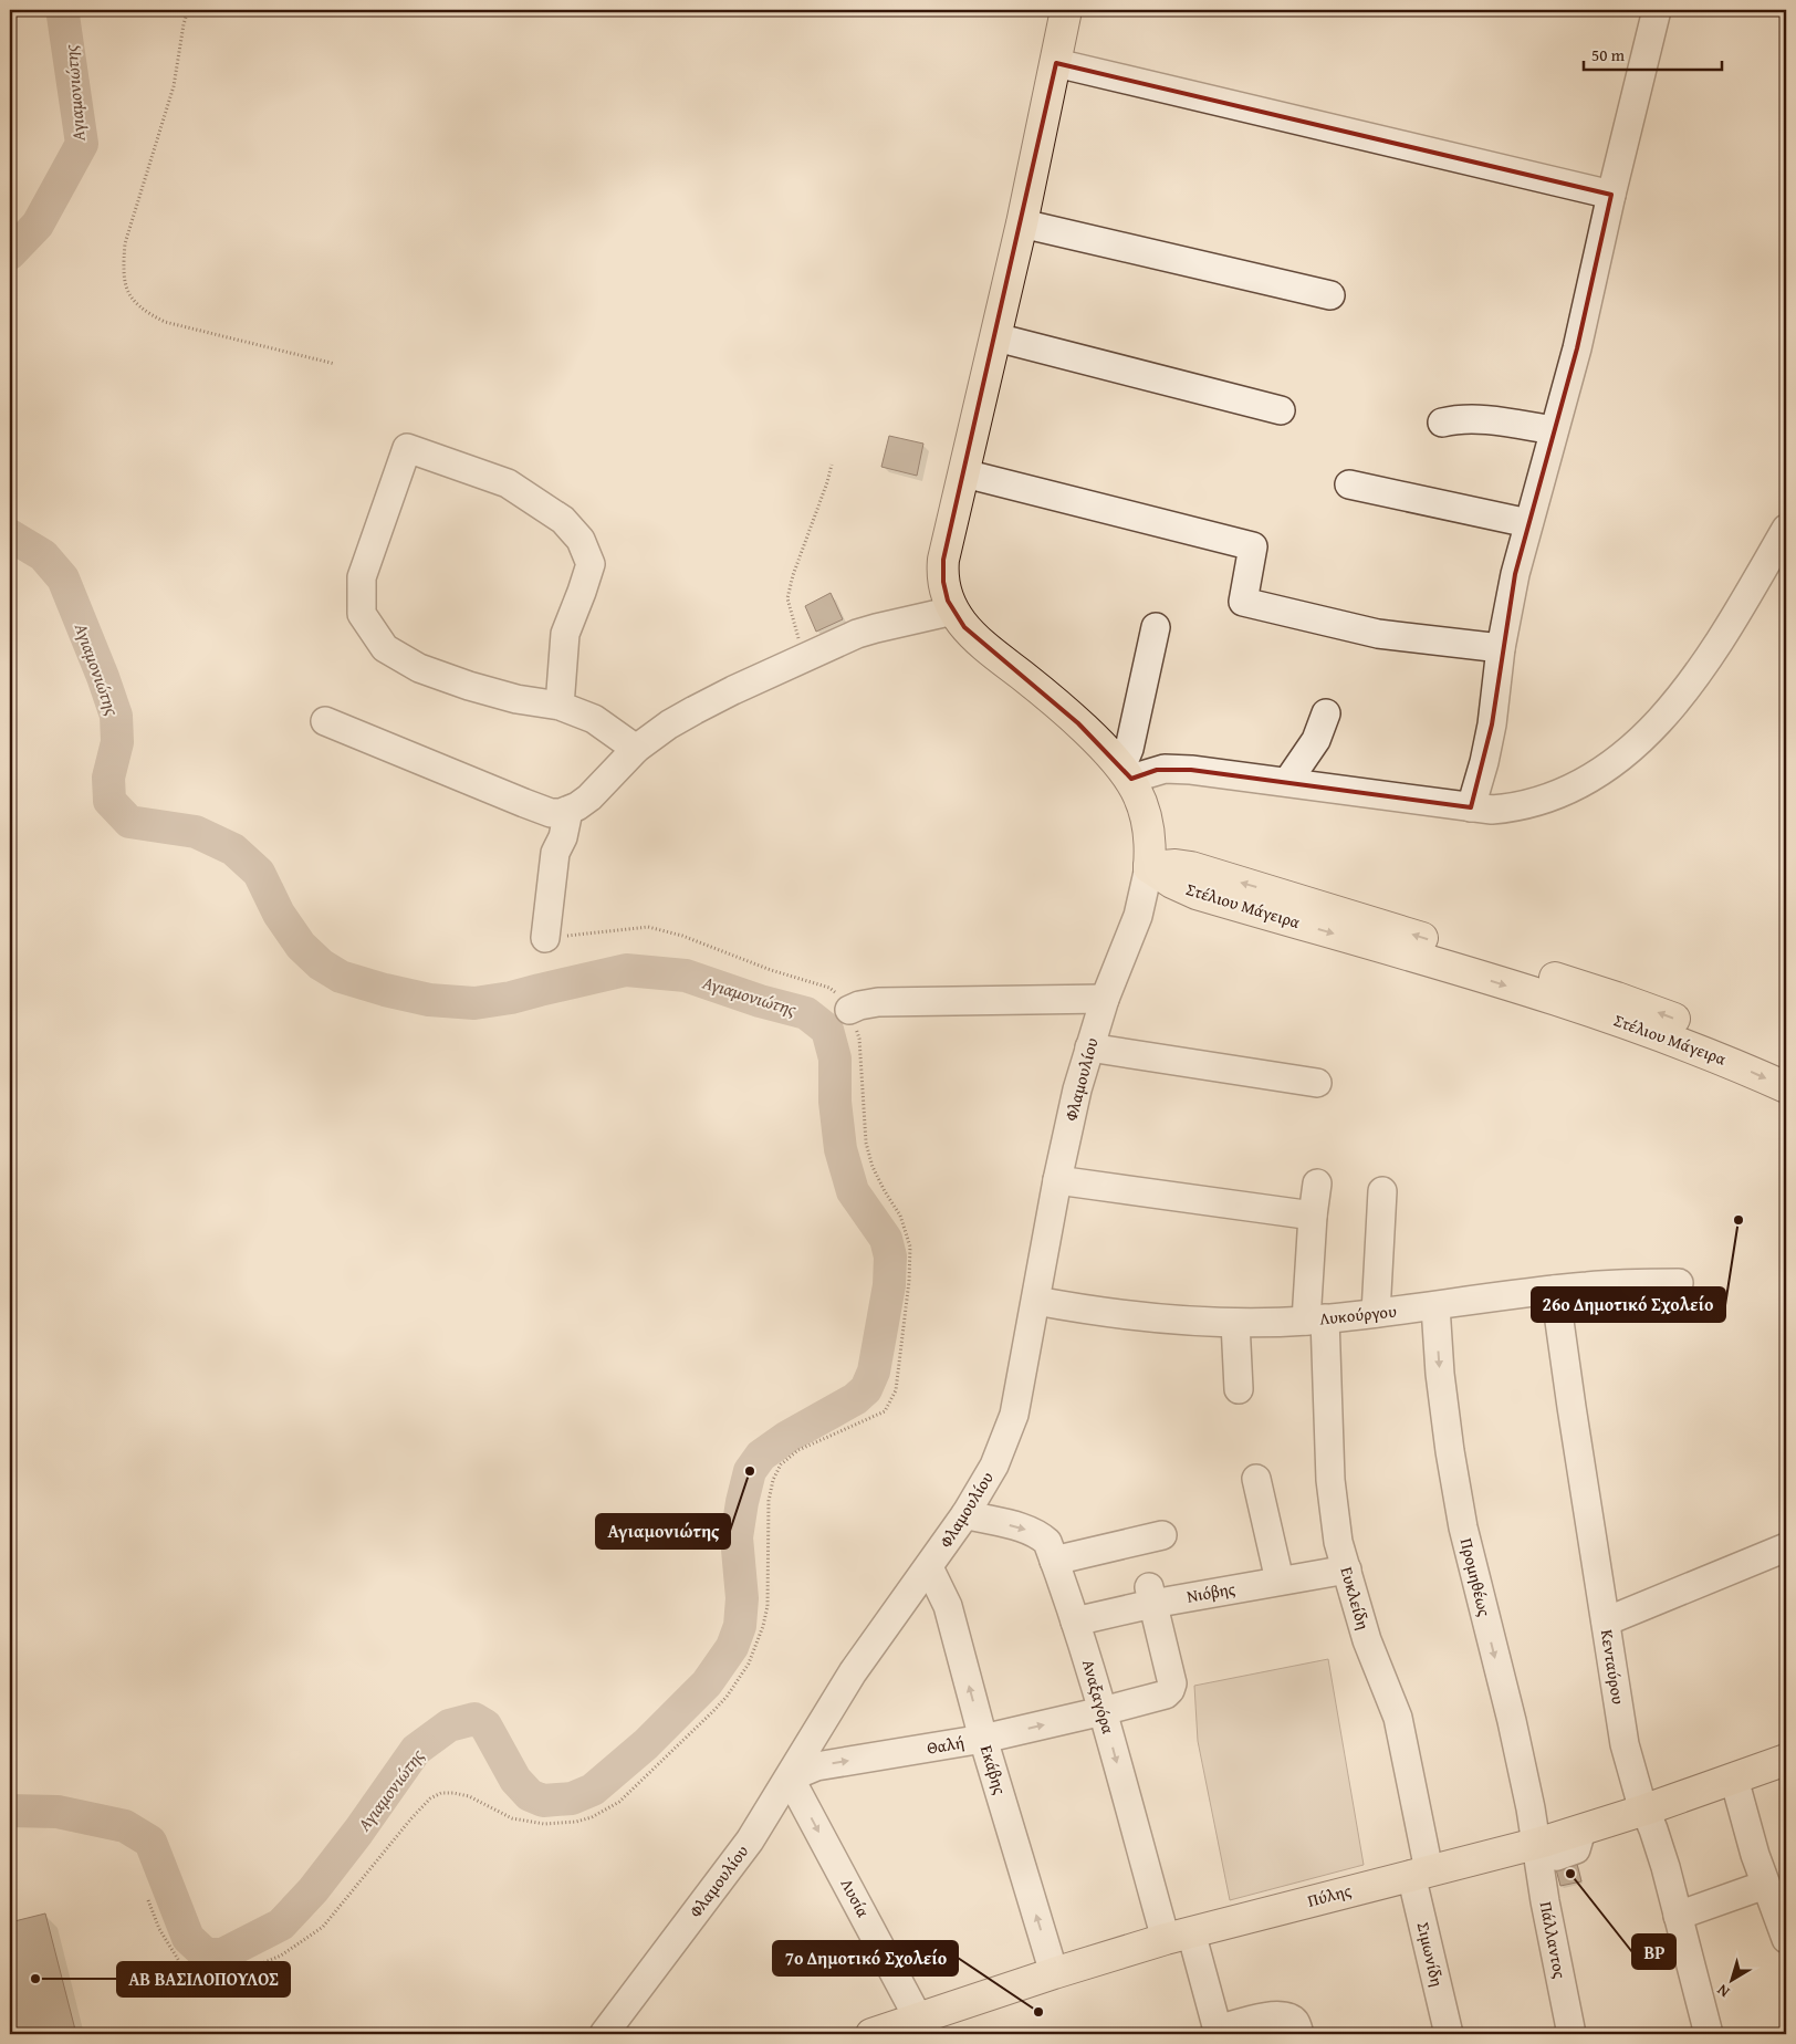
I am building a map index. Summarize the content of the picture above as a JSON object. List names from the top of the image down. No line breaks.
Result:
{"streets":{"main road":["Στέλιου Μάγειρα","Πύλης"],"street":["Φλαμουλίου","Λυκούργου","Προμηθέως","Νιόβης","Ευκλείδη","Κενταύρου","Αναξαγόρα","Θαλή","Εκάβης","Λυσία","Πάλλαντος","Σιμωνίδη"]},"crossings":[["Στέλιου Μάγειρα","Φλαμουλίου"],["Φλαμουλίου","Λυκούργου"],["Φλαμουλίου","Αναξαγόρα"],["Φλαμουλίου","Θαλή"],["Φλαμουλίου","Εκάβης"],["Φλαμουλίου","Λυσία"],["Λυκούργου","Προμηθέως"],["Λυκούργου","Ευκλείδη"],["Λυκούργου","Κενταύρου"],["Προμηθέως","Πύλης"],["Προμηθέως","Πάλλαντος"],["Νιόβης","Ευκλείδη"],["Νιόβης","Αναξαγόρα"],["Νιόβης","Θαλή"],["Ευκλείδη","Πύλης"],["Ευκλείδη","Σιμωνίδη"],["Κενταύρου","Πύλης"],["Αναξαγόρα","Θαλή"],["Αναξαγόρα","Πύλης"],["Θαλή","Εκάβης"],["Θαλή","Λυσία"],["Εκάβης","Πύλης"],["Πύλης","Λυσία"],["Πύλης","Πάλλαντος"],["Πύλης","Σιμωνίδη"]],"one_way":["Αναξαγόρα","Θαλή","Εκάβης","Λυσία"],"water":["Αγιαμονιώτης"],"places":["26ο Δημοτικό Σχολείο","Αγιαμονιώτης","BP","ΑΒ ΒΑΣΙΛΟΠΟΥΛΟΣ","7ο Δημοτικό Σχολείο"],"scale_bar":"50 m","north":"bottom left"}
